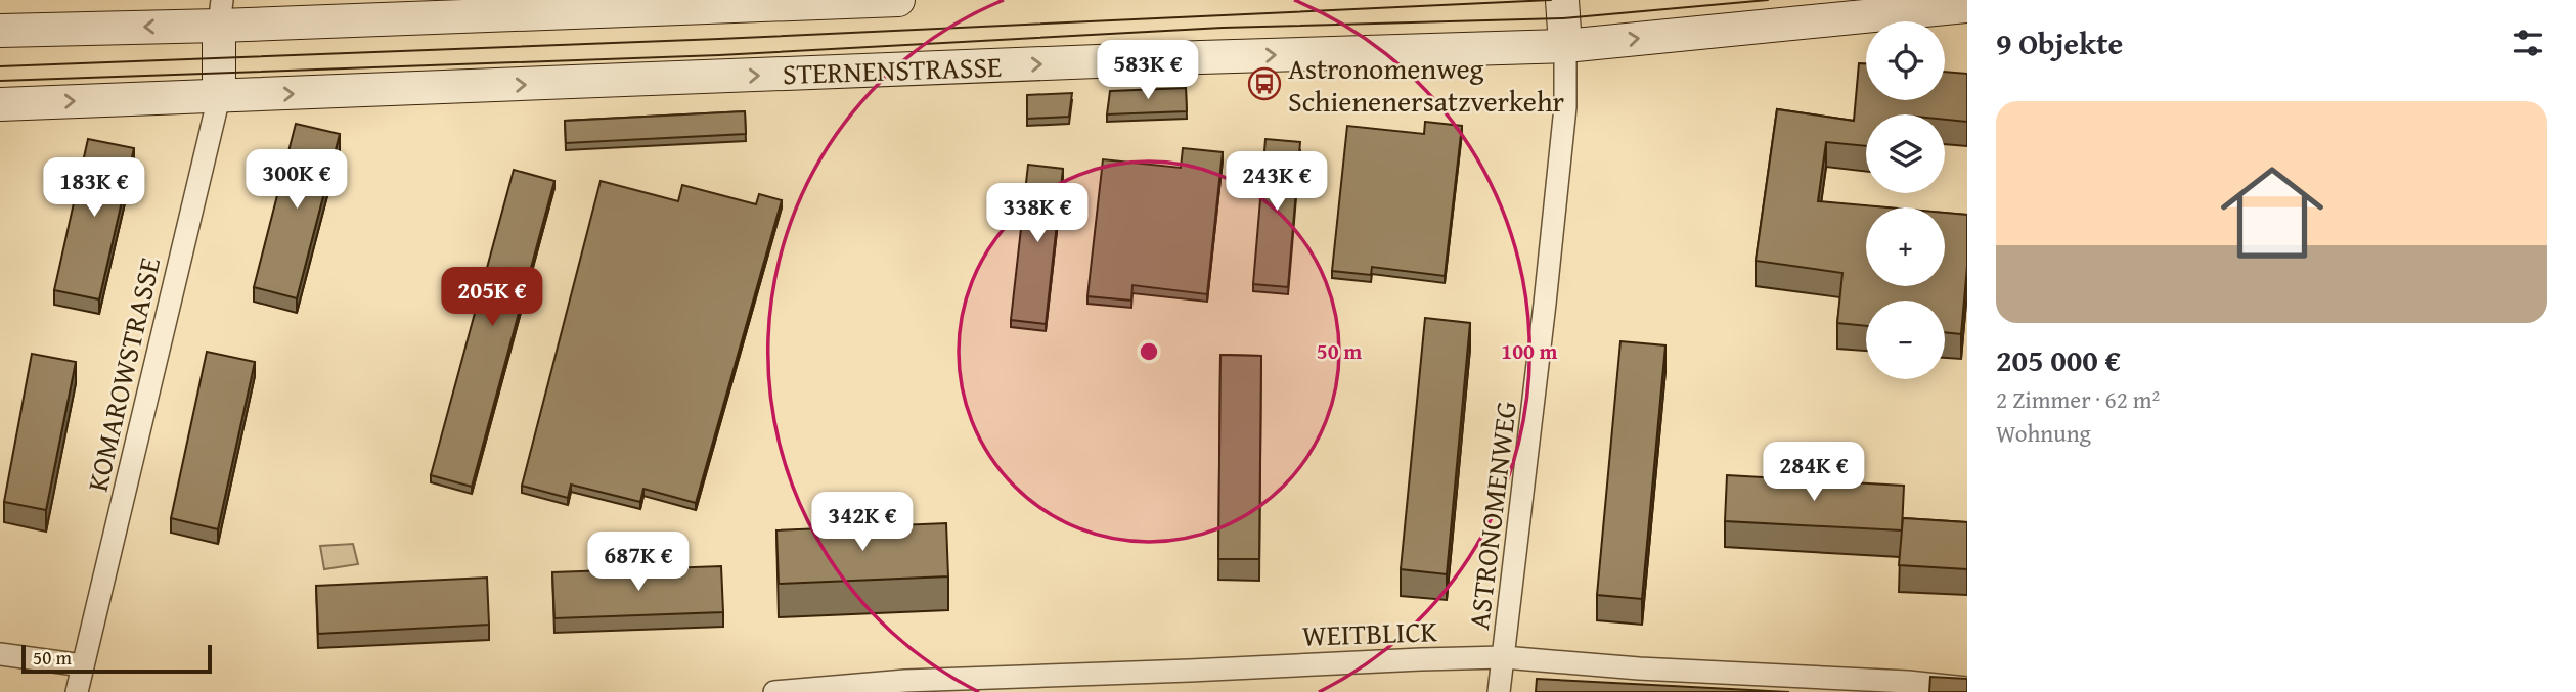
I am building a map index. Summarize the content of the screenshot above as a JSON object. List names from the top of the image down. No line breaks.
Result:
{"streets":{"street":["STERNENSTRASSE","KOMAROWSTRASSE","ASTRONOMENWEG","WEITBLICK"]},"crossings":[["STERNENSTRASSE","KOMAROWSTRASSE"],["STERNENSTRASSE","ASTRONOMENWEG"],["ASTRONOMENWEG","WEITBLICK"]],"places":{"bus stop":["Astronomenweg Schienenersatzverkehr"]},"scale_bar":"50 m","page":{"heading":"9 Objekte","map_buttons":["+","−"],"price":["583K €","300K €","243K €","183K €","338K €","205K €","284K €","342K €","687K €"],"list":[{"name":"205 000 €","note":"2 Zimmer · 62 m² · Wohnung"}],"scale":"50 m"},"rings":["50 m","100 m"]}
